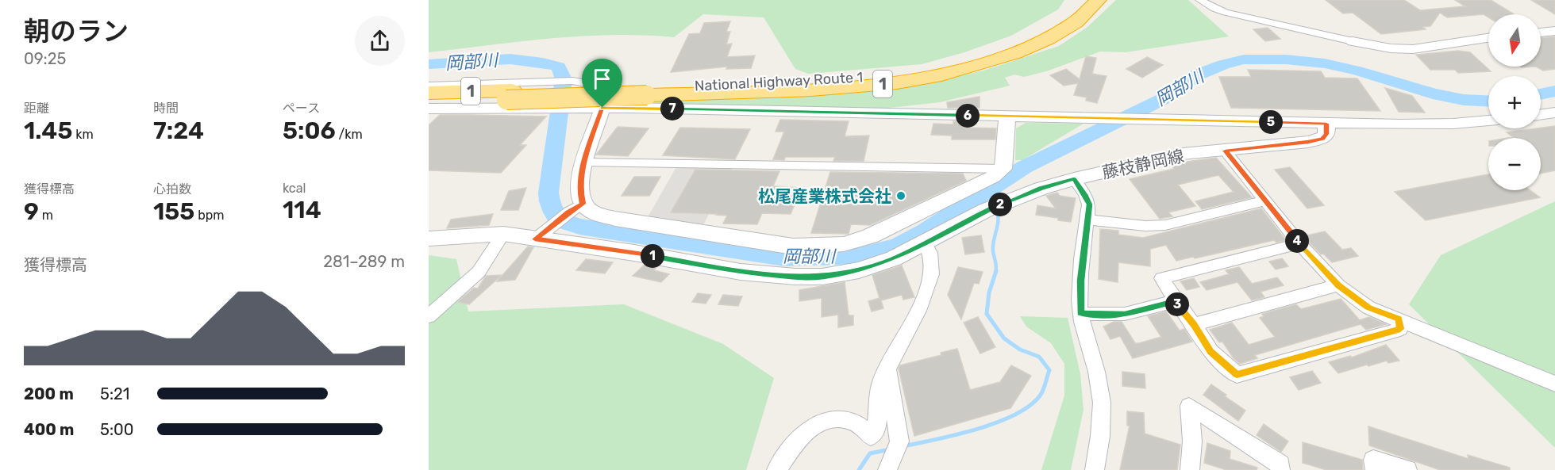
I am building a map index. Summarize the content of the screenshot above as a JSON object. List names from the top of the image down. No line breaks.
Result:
{"streets":{"highway":["National Highway Route 1","1"],"street":["藤枝静岡線"]},"water":["岡部川"],"places":["松尾産業株式会社"],"north":"bottom","page":{"heading":["朝のラン","09:25"],"map_buttons":["+","−"],"stats":[["距離","1.45 km"],["時間","7:24"],["ペース","5:06 /km"],["獲得標高","9 m"],["心拍数","155 bpm"],["kcal","114"]],"pins":["7","6","5","2","4","1","3"],"chart":["獲得標高","281–289 m"],"list":[{"name":"200 m","note":"5:21"},{"name":"400 m","note":"5:00"}]}}
